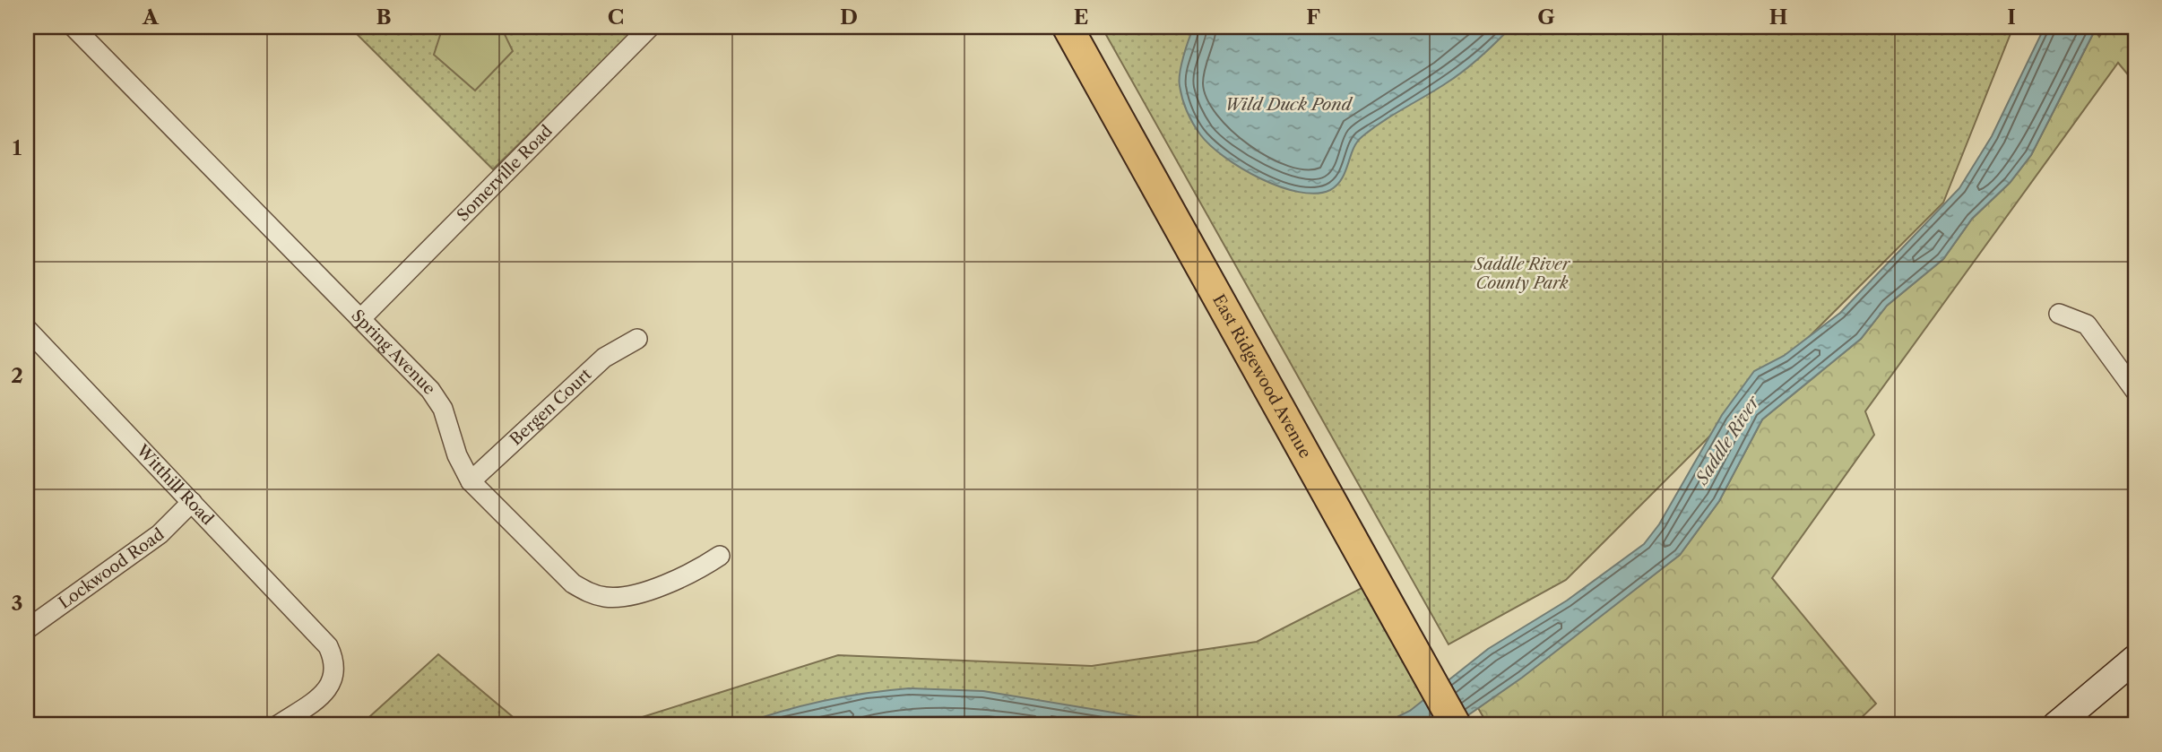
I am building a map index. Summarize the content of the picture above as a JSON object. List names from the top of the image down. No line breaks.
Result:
{"streets":{"main road":["East Ridgewood Avenue"],"street":["Somerville Road","Spring Avenue","Bergen Court","Witthill Road","Lockwood Road"]},"crossings":[["Somerville Road","Spring Avenue"],["Spring Avenue","Bergen Court"],["Witthill Road","Lockwood Road"]],"water":["Wild Duck Pond","Saddle River"],"parks":["Saddle River County Park"],"grid":{"columns":["A","B","C","D","E","F","G","H","I"],"rows":["1","2","3"]}}
